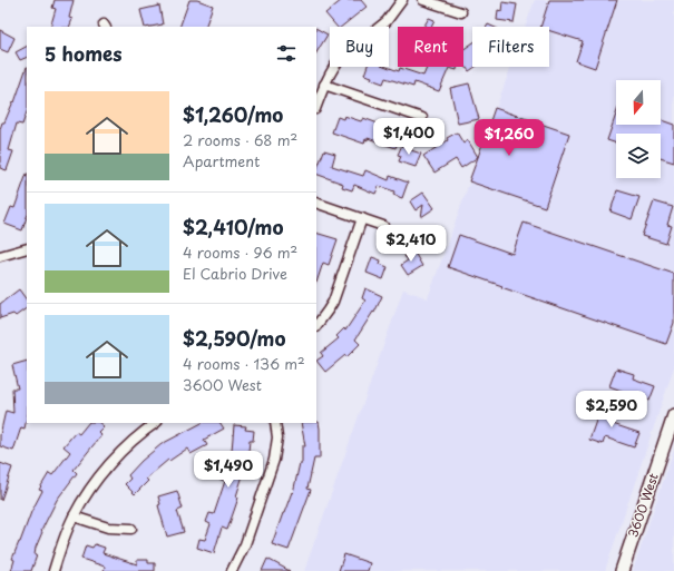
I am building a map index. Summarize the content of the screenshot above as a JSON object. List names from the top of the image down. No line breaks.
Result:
{"streets":{"street":["3600 West"]},"north":"bottom","page":{"chip":["Buy","Rent","Filters"],"heading":"5 homes","list":[{"name":"$1,260/mo","note":"2 rooms · 68 m² · Apartment"},{"name":"$2,410/mo","note":"4 rooms · 96 m² · El Cabrio Drive"},{"name":"$2,590/mo","note":"4 rooms · 136 m² · 3600 West"}],"price":["$1,400","$1,260","$2,410","$2,590","$1,490"]}}
